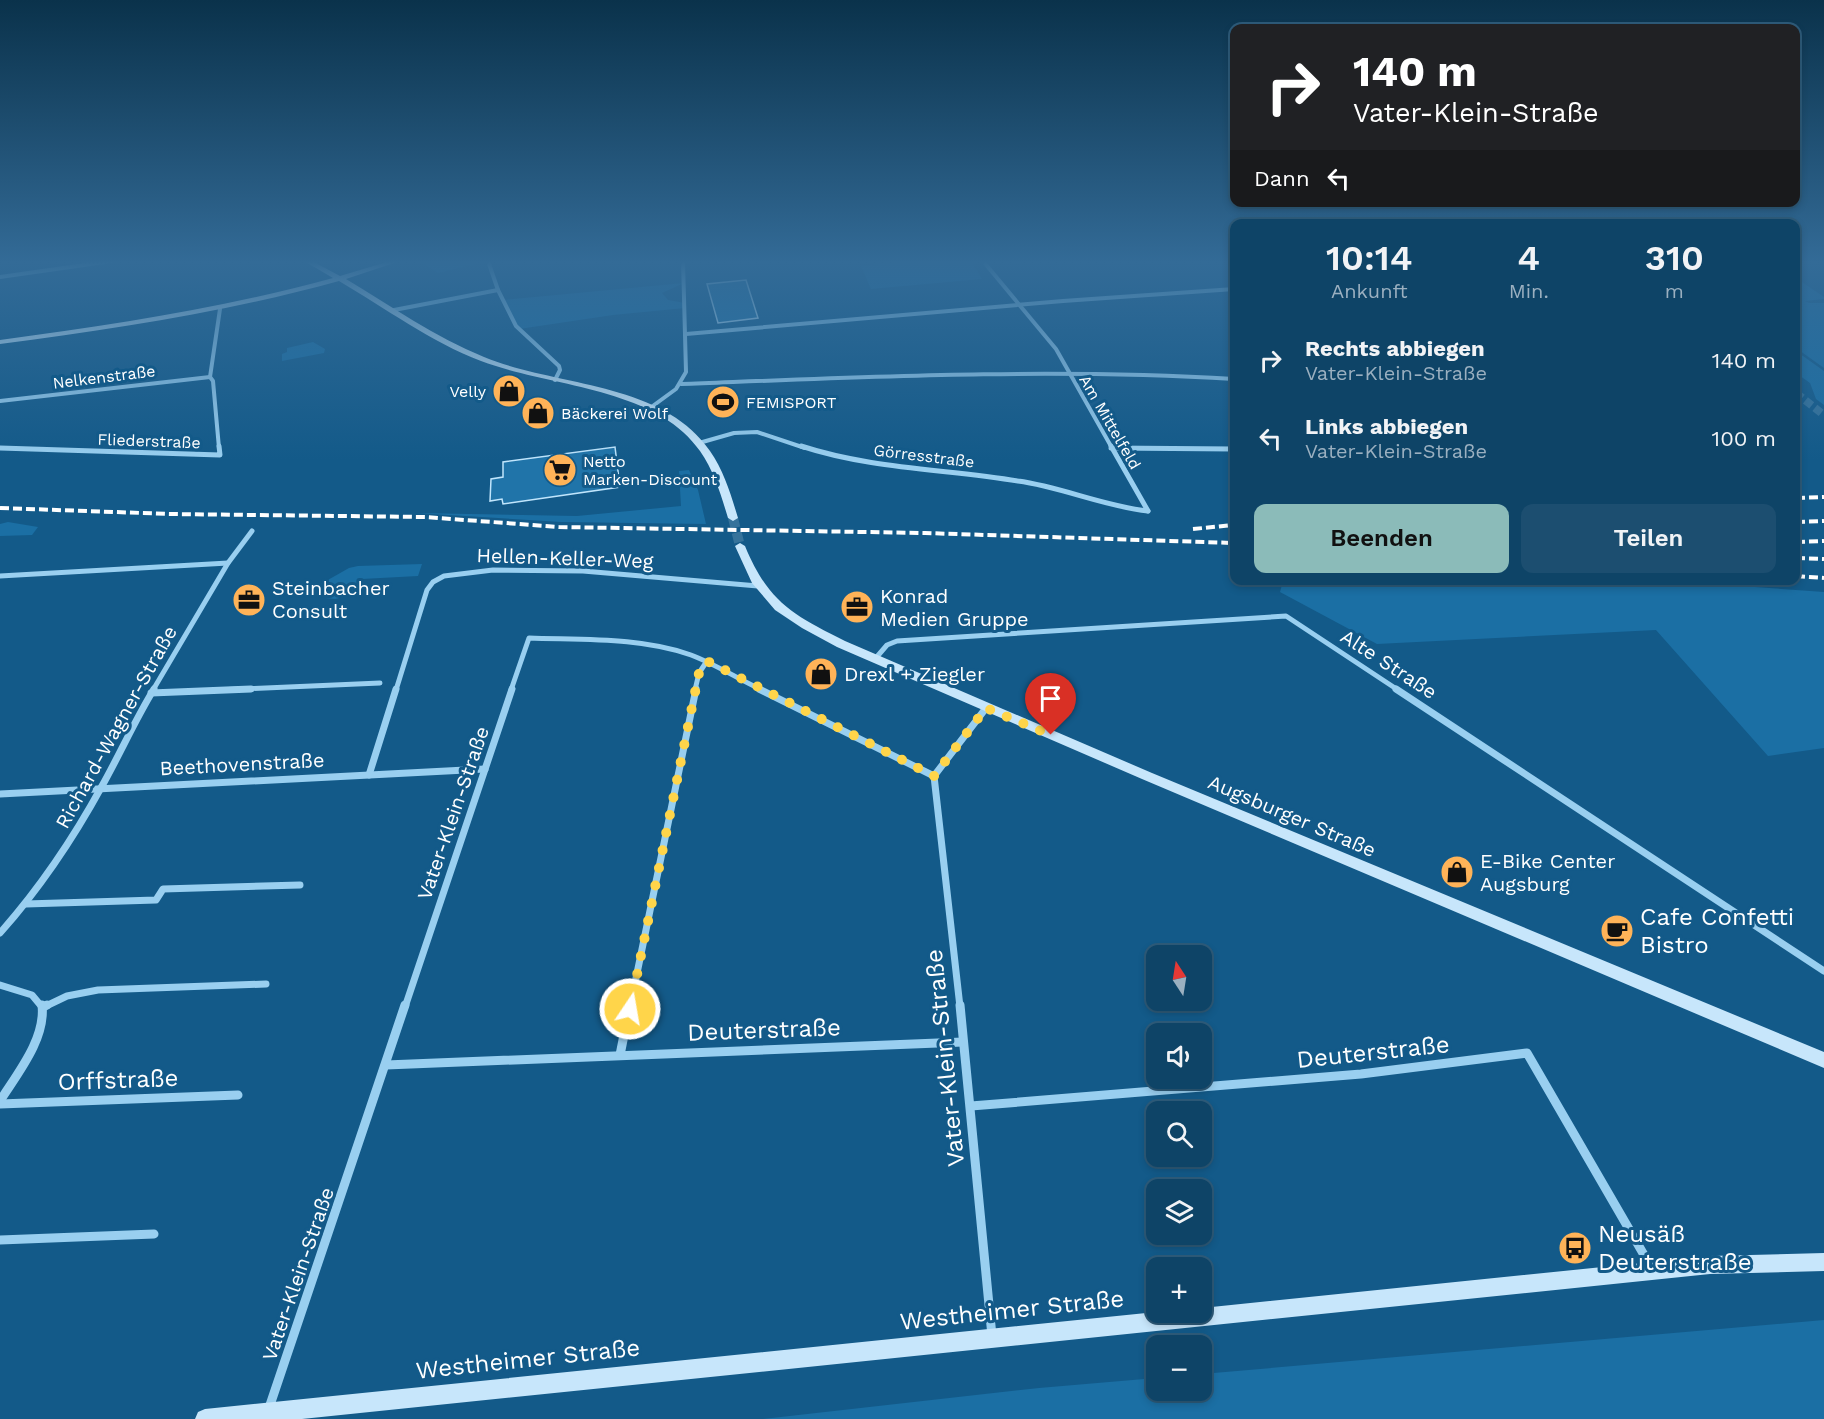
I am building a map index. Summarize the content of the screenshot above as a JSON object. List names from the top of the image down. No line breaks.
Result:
{"streets":{"street":["Nelkenstraße","Am Mittelfeld","Fliederstraße","Görresstraße","Hellen-Keller-Weg","Alte Straße","Richard-Wagner-Straße","Beethovenstraße","Vater-Klein-Straße","Augsburger Straße","Deuterstraße","Orffstraße","Westheimer Straße"]},"crossings":[["Nelkenstraße","Fliederstraße"],["Am Mittelfeld","Görresstraße"],["Hellen-Keller-Weg","Beethovenstraße"],["Hellen-Keller-Weg","Augsburger Straße"],["Alte Straße","Augsburger Straße"],["Richard-Wagner-Straße","Beethovenstraße"],["Beethovenstraße","Vater-Klein-Straße"],["Vater-Klein-Straße","Deuterstraße"],["Vater-Klein-Straße","Westheimer Straße"],["Deuterstraße","Westheimer Straße"]],"places":{"shop":["Velly","Bäckerei Wolf","Drexl + Ziegler","E-Bike Center Augsburg"],"sports":["FEMISPORT"],"supermarket":["Netto Marken-Discount"],"office":["Steinbacher Consult","Konrad Medien Gruppe"],"cafe":["Cafe Confetti Bistro"],"bus stop":["Neusäß Deuterstraße"]},"north":"top","page":{"turn":["140 m","Vater-Klein-Straße"],"then":"Dann","eta":["10:14","Ankunft","4","Min.","310","m"],"list":[{"name":"Rechts abbiegen","note":"Vater-Klein-Straße","value":"140 m"},{"name":"Links abbiegen","note":"Vater-Klein-Straße","value":"100 m"}],"buttons":["Beenden","Teilen"],"map_buttons":["+","−"]}}
